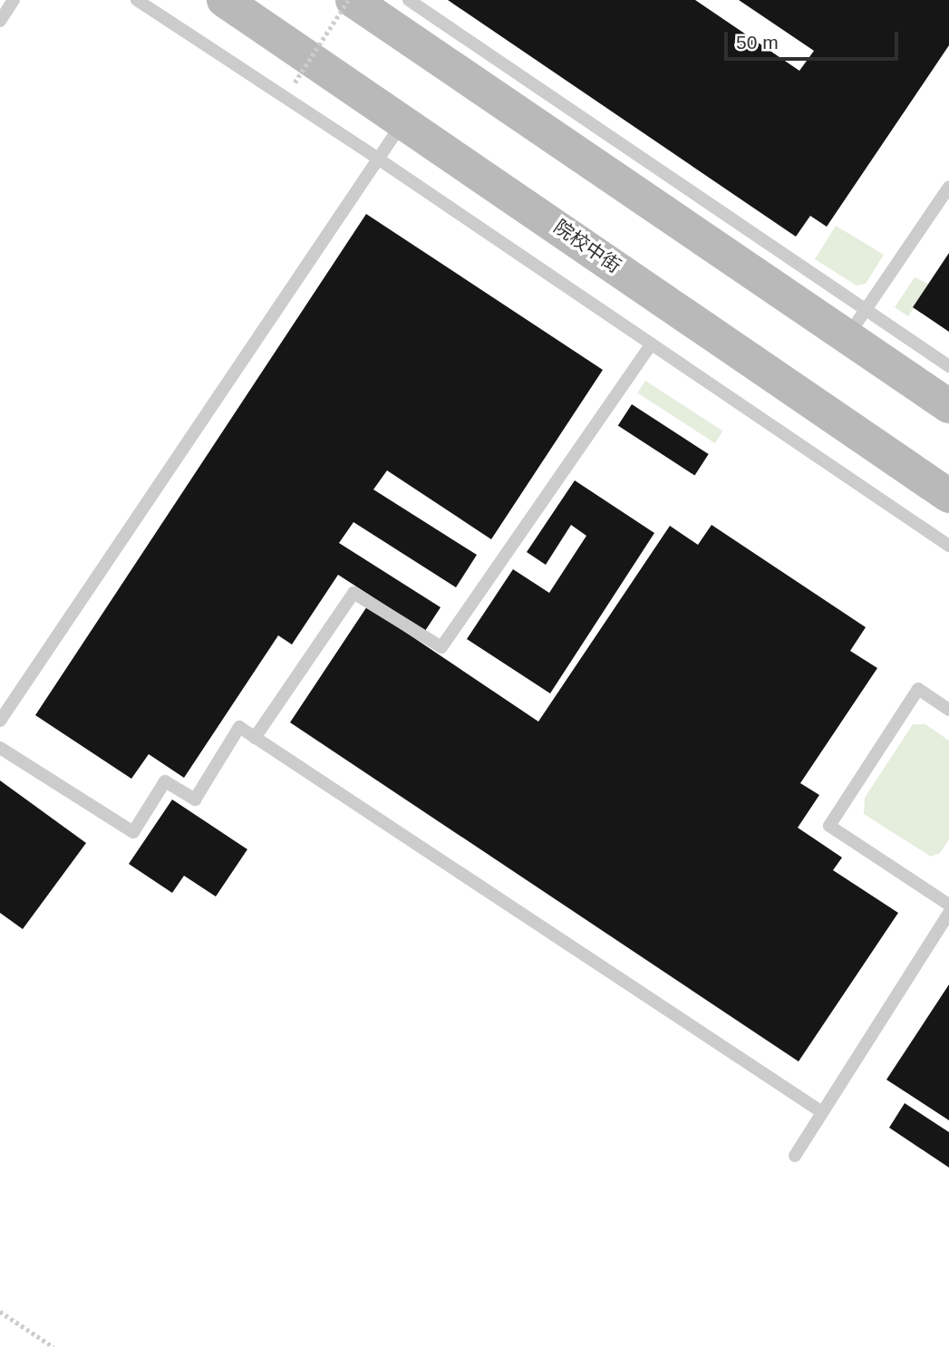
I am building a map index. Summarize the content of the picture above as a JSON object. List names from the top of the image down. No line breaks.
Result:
{"streets":{"main road":["院校中街"]},"scale_bar":"50 m"}
